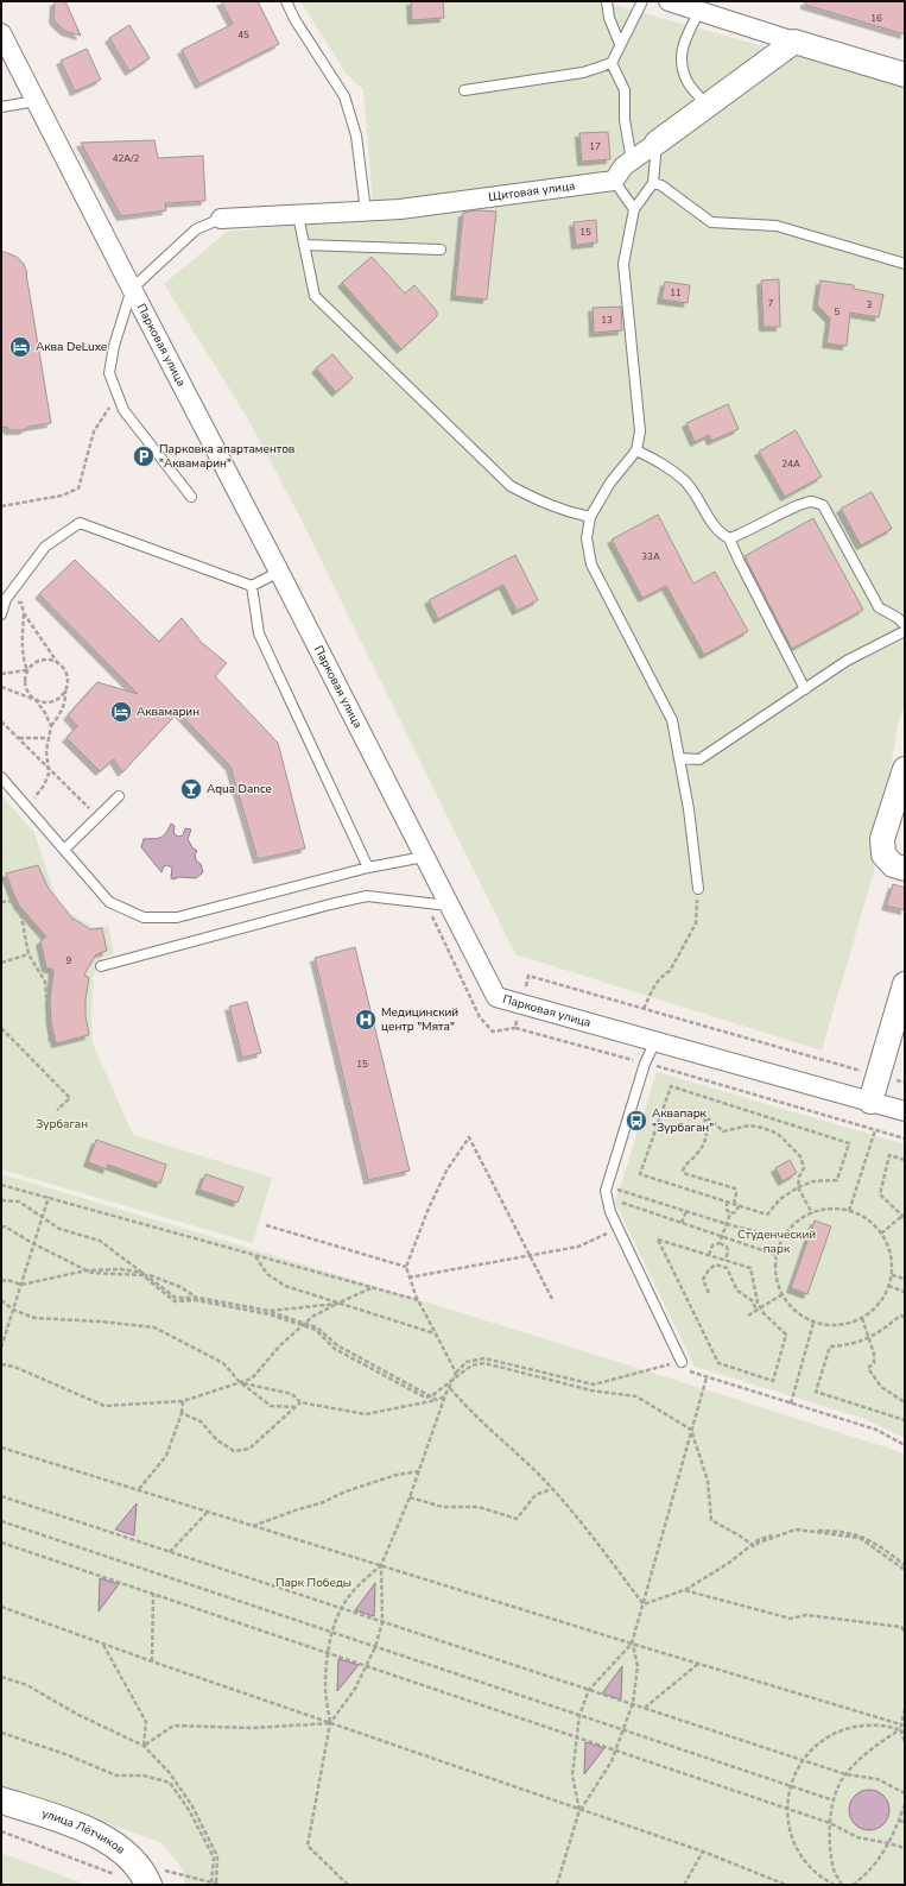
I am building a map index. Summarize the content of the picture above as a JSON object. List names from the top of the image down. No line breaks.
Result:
{"streets":{"main road":["улица Лётчиков"],"street":["Щитовая улица","Парковая улица"]},"parks":["Зурбаган","Студенческий парк","Парк Победы"],"places":{"hotel":["Аква DeLuxe","Аквамарин"],"parking":["Парковка апартаментов \"Аквамарин\""],"bar":["Aqua Dance"],"hospital":["Медицинский центр \"Мята\""],"bus stop":["Аквапарк \"Зурбаган\""]},"house_numbers":["16","45","17","42А/2","15","11","7","3","5","13","24А","33А","9","15"]}
